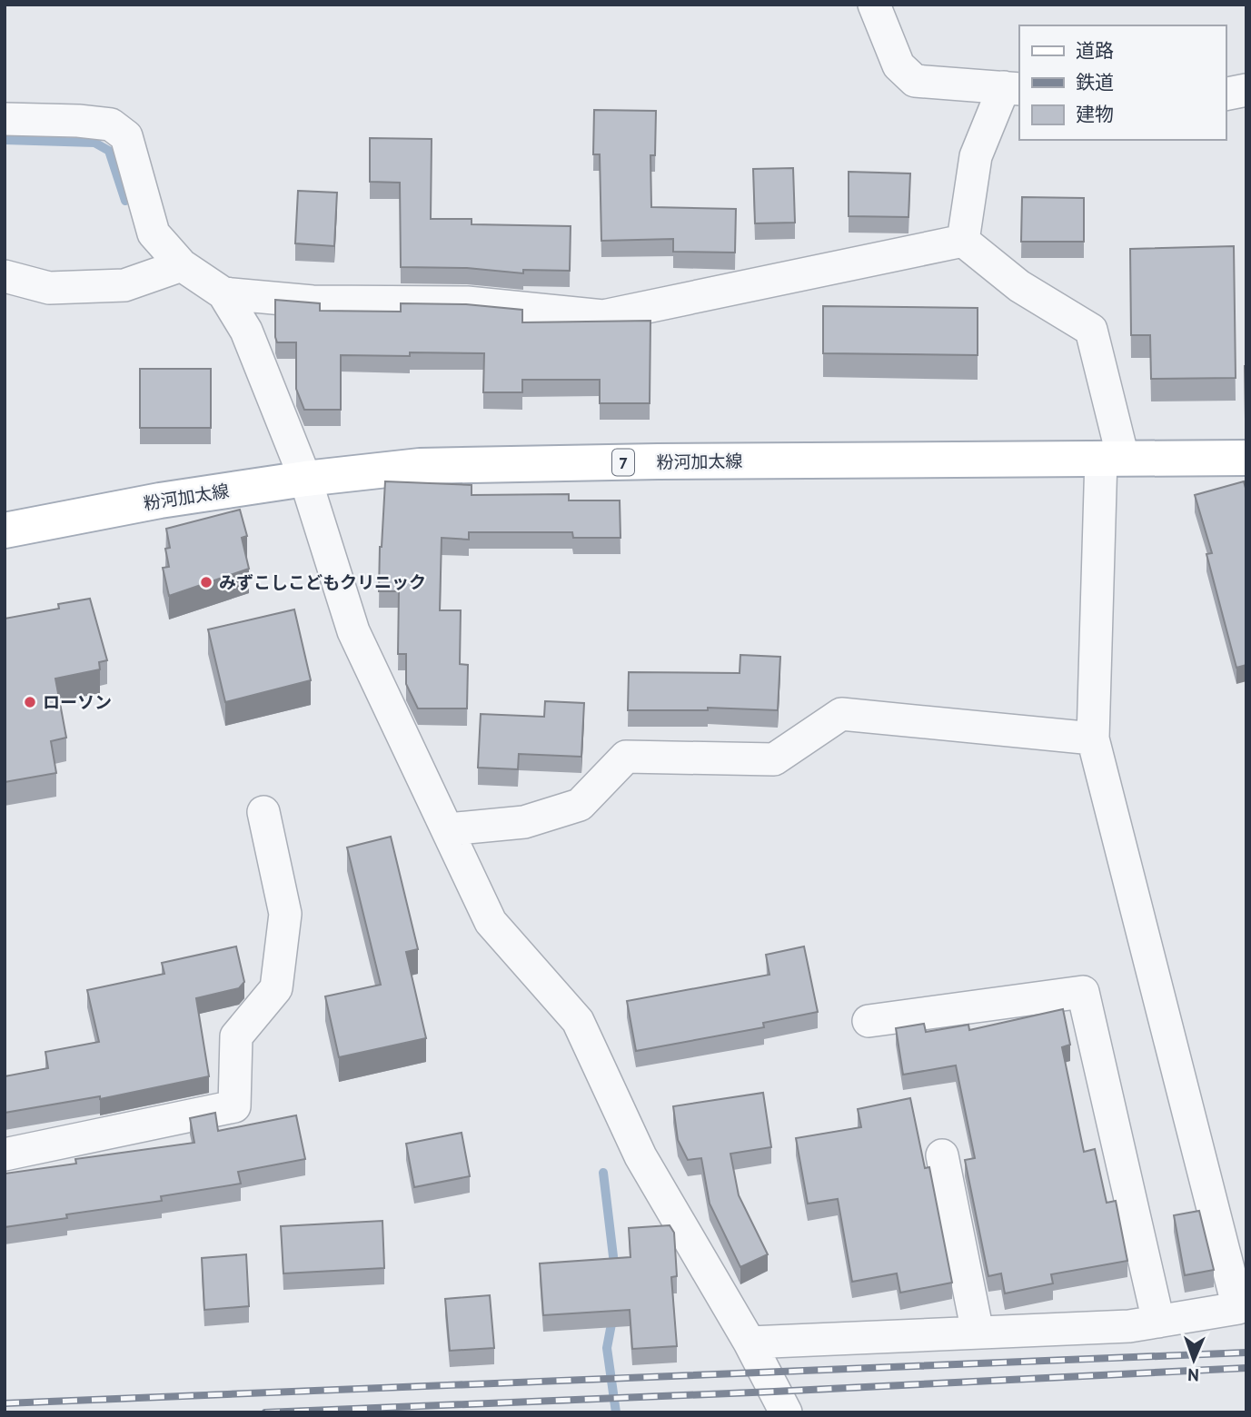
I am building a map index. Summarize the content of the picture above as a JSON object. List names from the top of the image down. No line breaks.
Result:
{"streets":{"main road":["粉河加太線","7"]},"places":["みずこしこどもクリニック","ローソン"],"legend":["道路","鉄道","建物"],"north":"bottom"}
